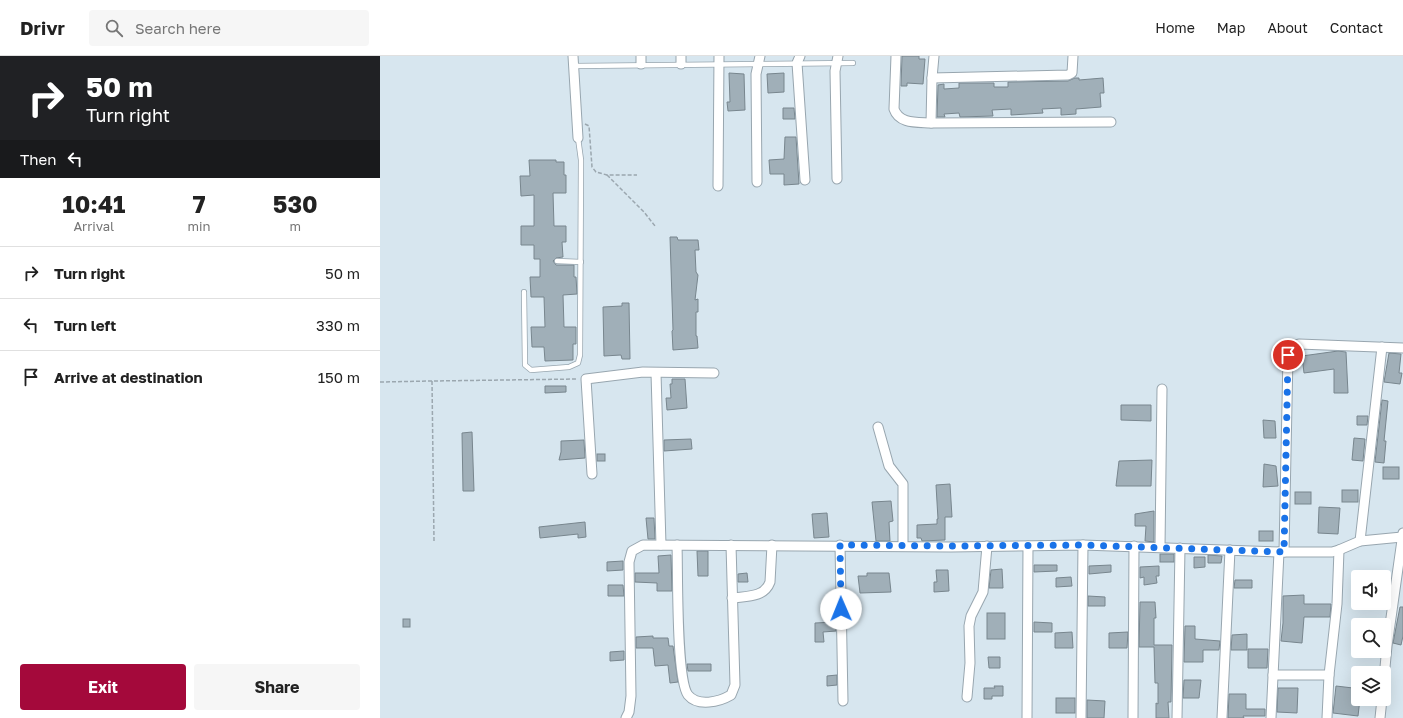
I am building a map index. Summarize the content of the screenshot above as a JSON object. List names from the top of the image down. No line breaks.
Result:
{"page":{"header":"Drivr","search":"Search here","nav":["Home","Map","About","Contact"],"turn":["50 m","Turn right"],"then":"Then","eta":["10:41","Arrival","7","min","530","m"],"list":[{"name":"Turn right","value":"50 m"},{"name":"Turn left","value":"330 m"},{"name":"Arrive at destination","value":"150 m"}],"buttons":["Exit","Share"]}}
